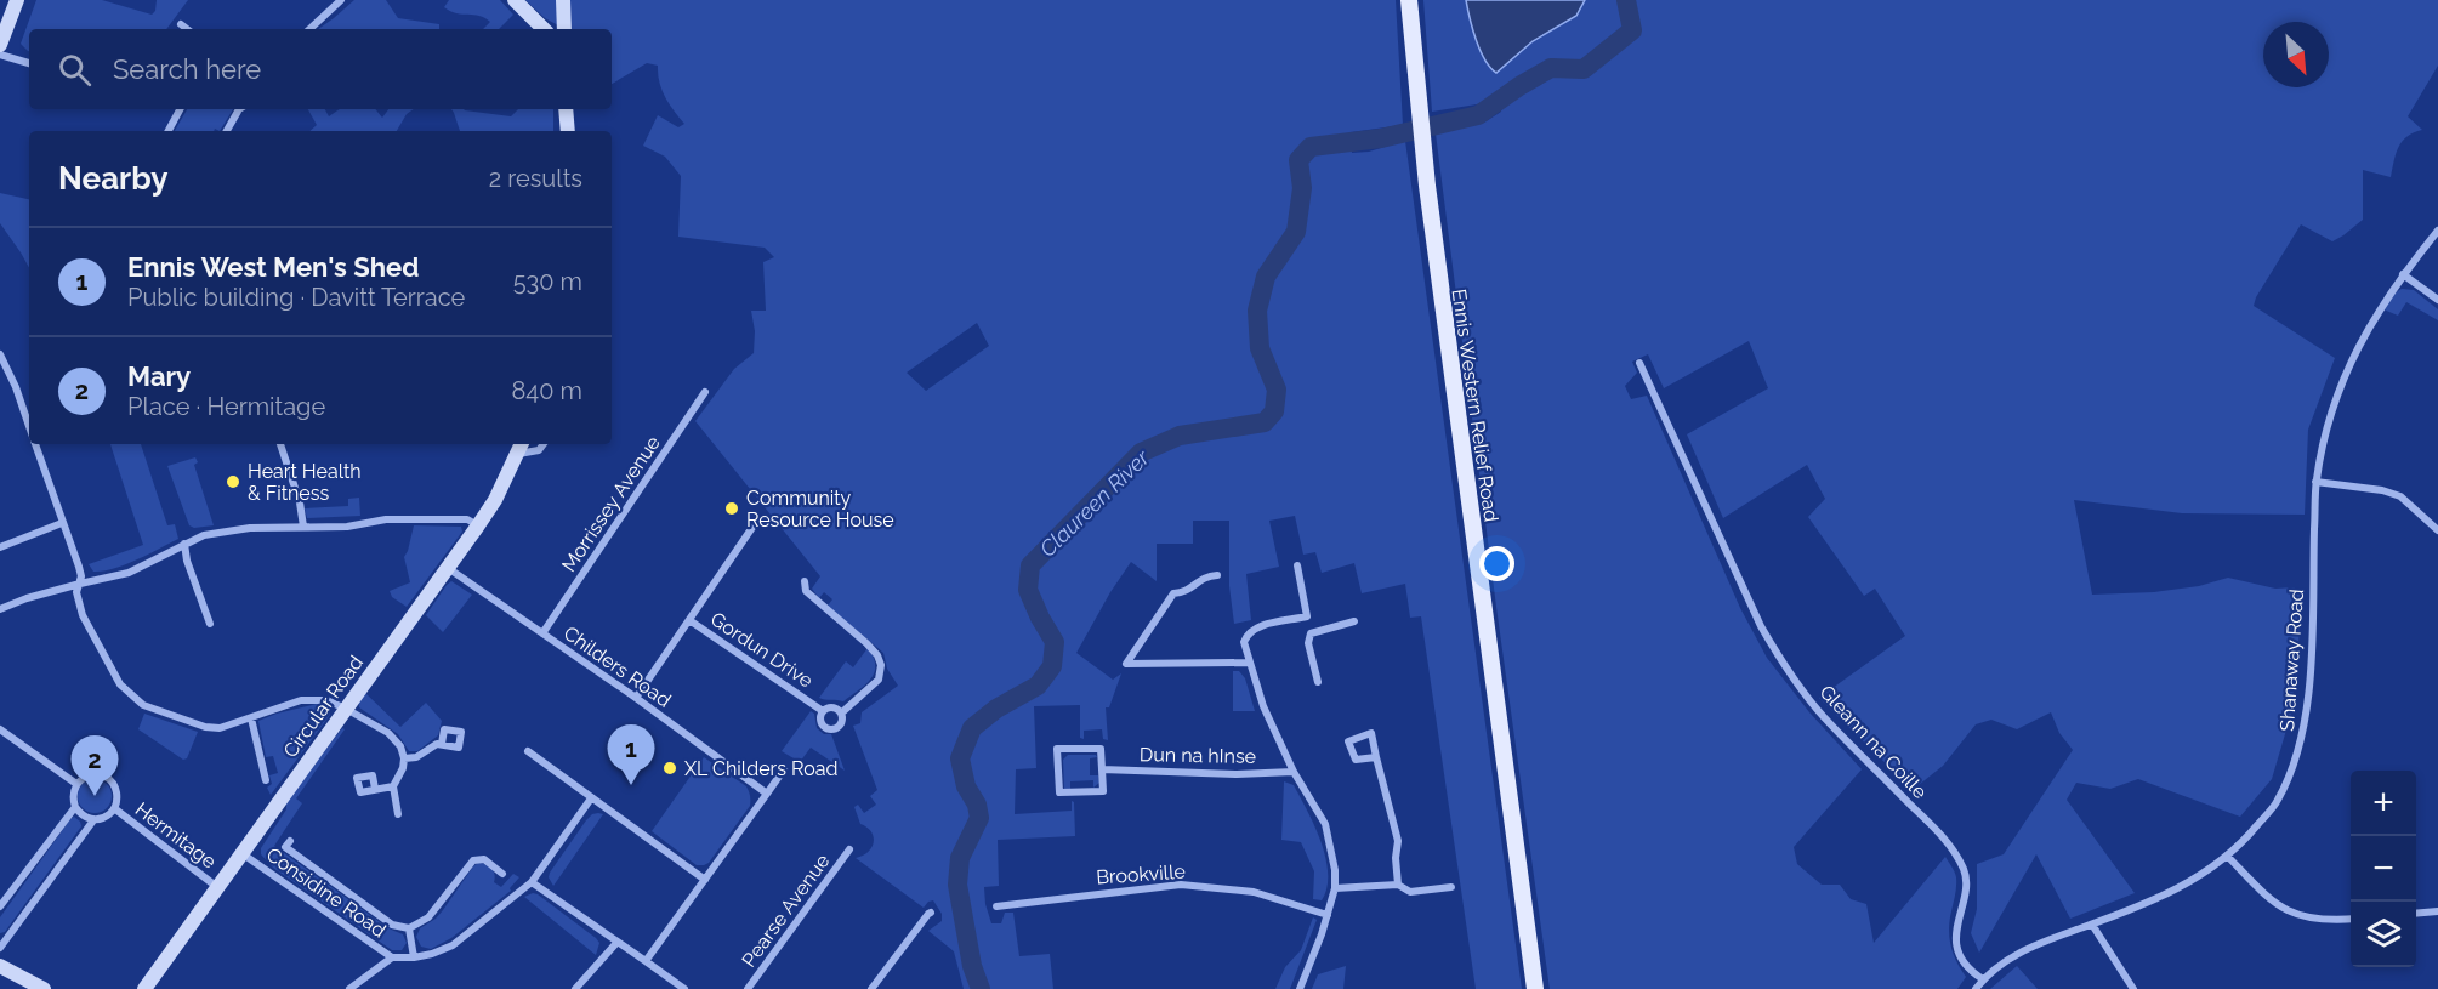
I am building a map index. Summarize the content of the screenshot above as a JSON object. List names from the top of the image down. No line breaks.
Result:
{"streets":{"main road":["Ennis Western Relief Road","Circular Road"],"street":["Morrissey Avenue","Gordun Drive","Shanaway Road","Childers Road","Gleann na Coille","Dun na hInse","Hermitage","Brookville","Considine Road","Pearse Avenue"]},"crossings":[["Morrissey Avenue","Childers Road"],["Gordun Drive","Childers Road"],["Shanaway Road","Gleann na Coille"],["Childers Road","Circular Road"],["Circular Road","Hermitage"],["Circular Road","Considine Road"],["Dun na hInse","Brookville"]],"water":["Claureen River"],"places":["Heart Health & Fitness","Community Resource House","XL Childers Road"],"north":"bottom right","page":{"search":"Search here","heading":["Nearby","2 results"],"list":[{"mark":"1","name":"Ennis West Men's Shed","note":"Public building · Davitt Terrace","value":"530 m"},{"mark":"2","name":"Mary","note":"Place · Hermitage","value":"840 m"}],"pins":["1","2"],"map_buttons":["+","−"]}}
